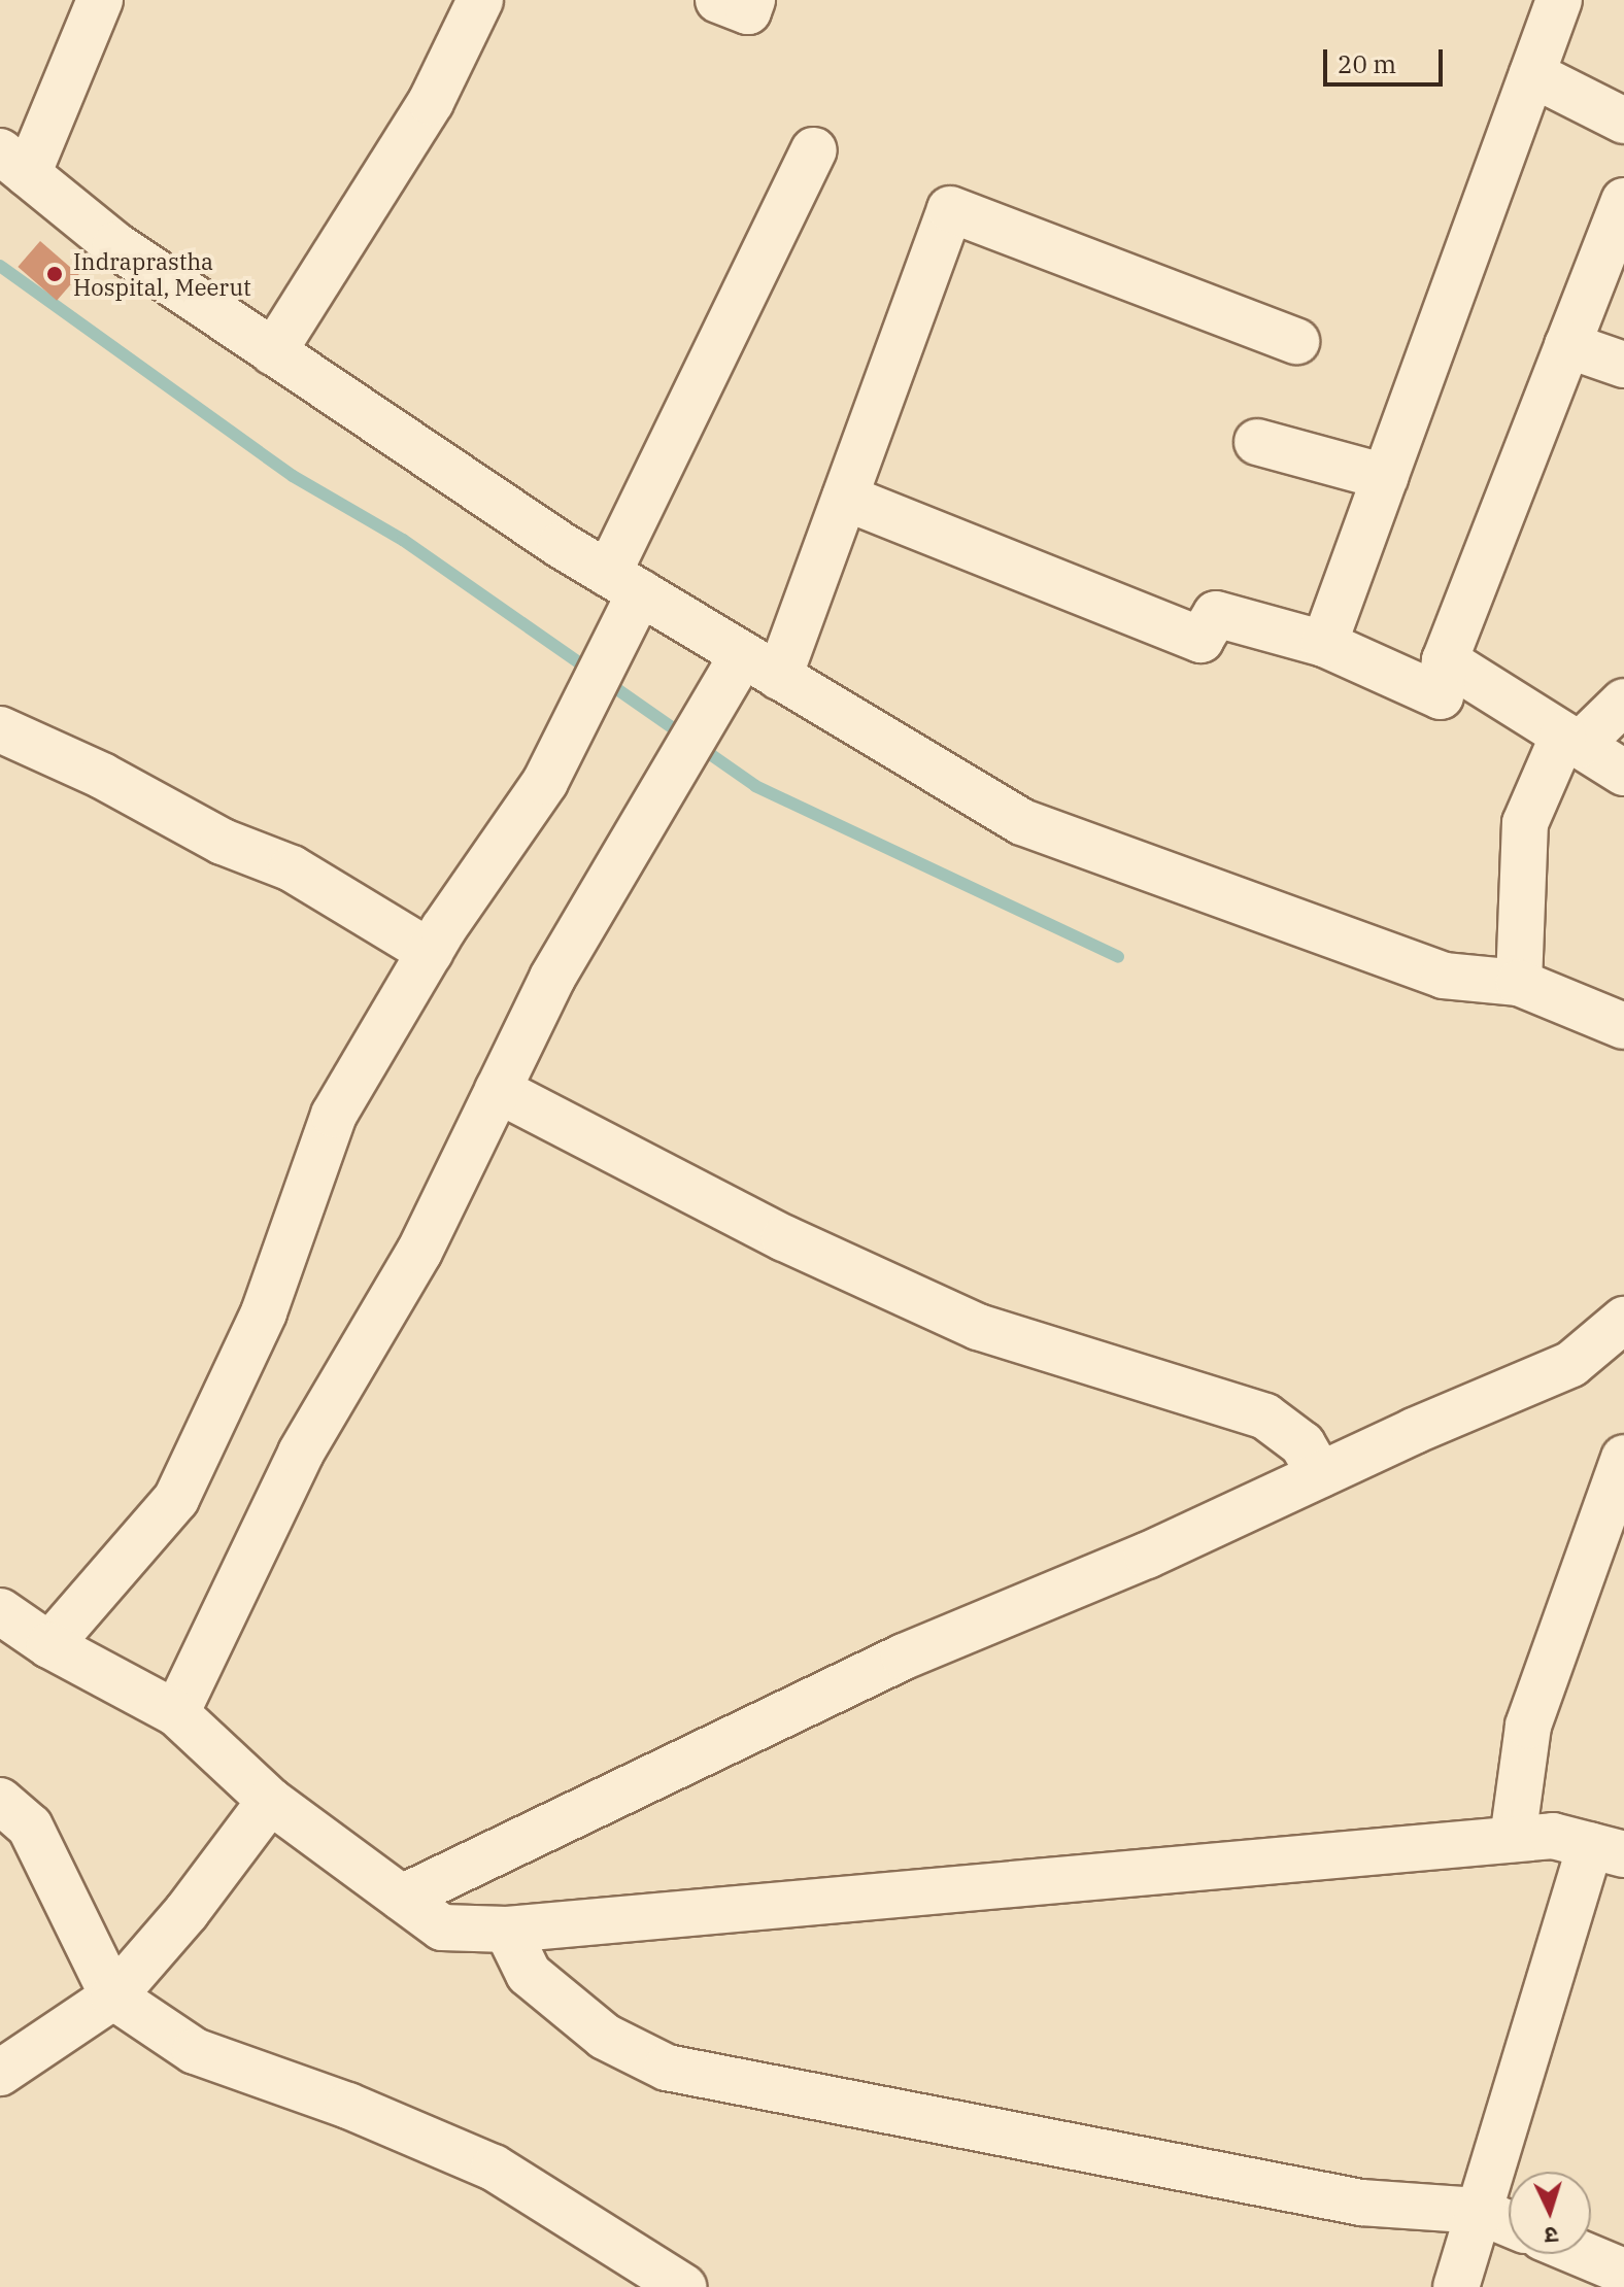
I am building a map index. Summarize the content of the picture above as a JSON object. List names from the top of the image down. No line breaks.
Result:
{"places":["Indraprastha Hospital, Meerut"],"scale_bar":"20 m","north":"bottom"}
